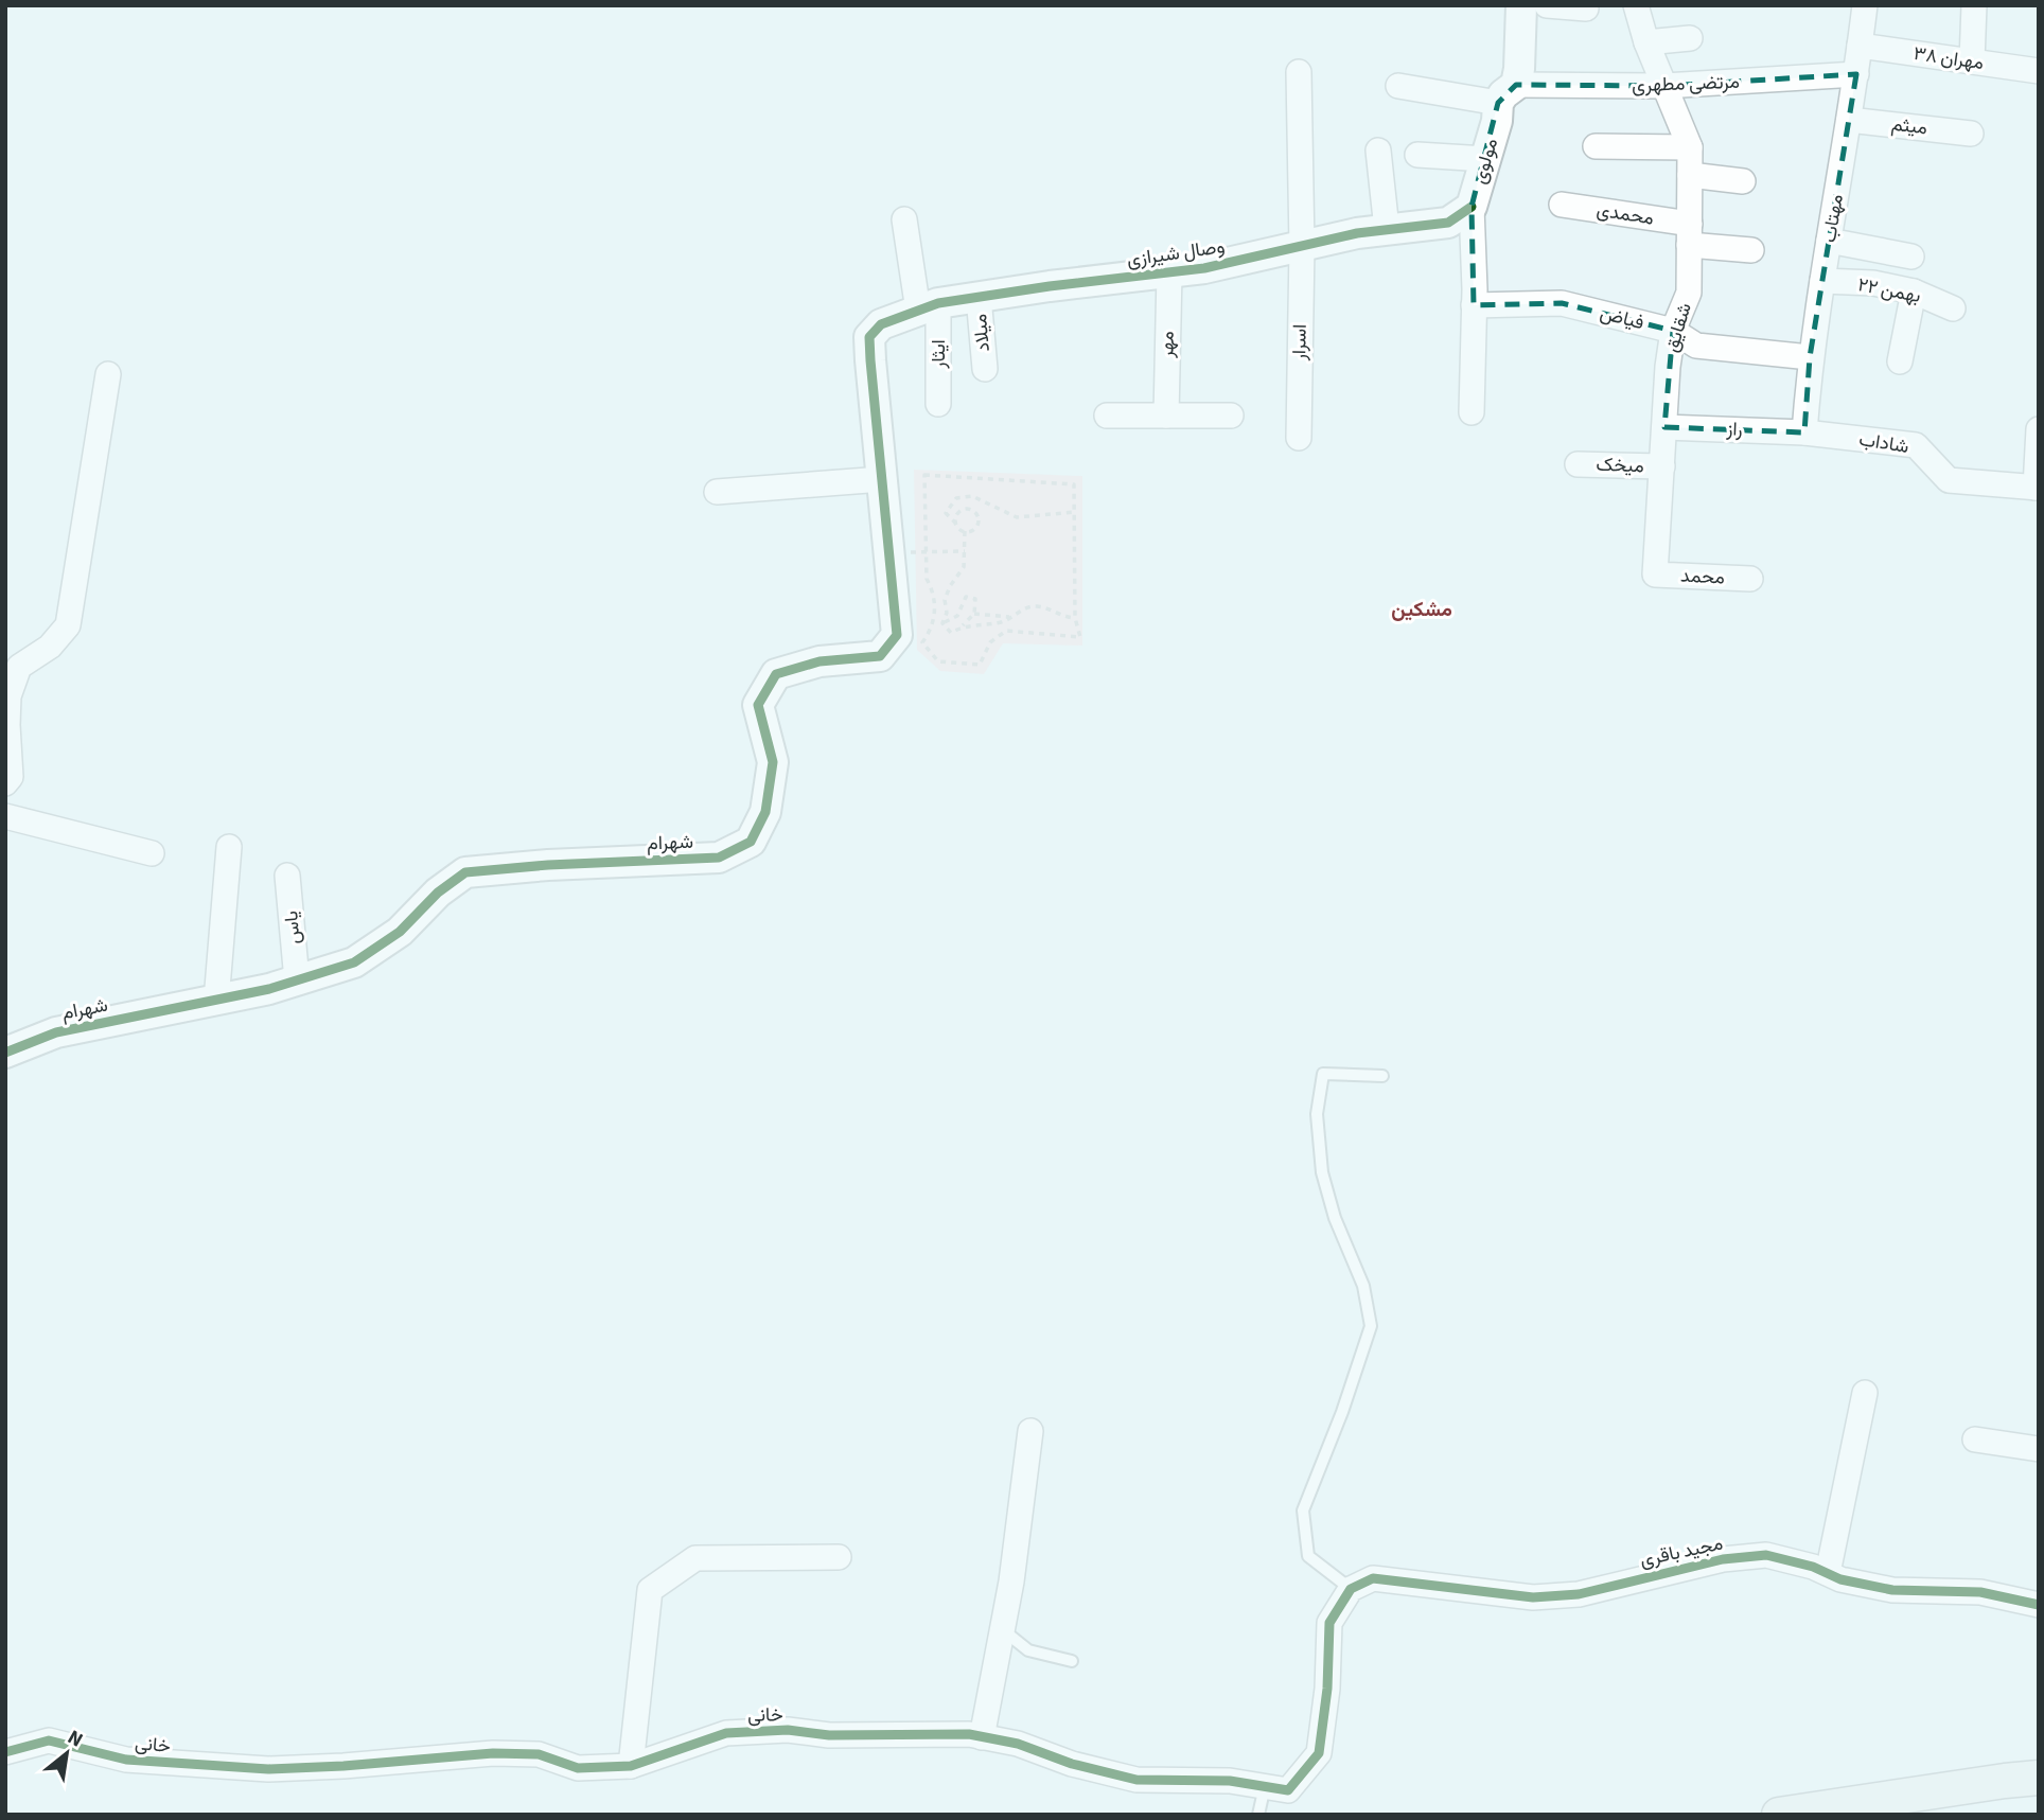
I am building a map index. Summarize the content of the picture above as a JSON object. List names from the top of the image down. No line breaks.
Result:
{"streets":{"street":["مهران ۳۸","مرتضی مطهری","میثم","مولوی","محمدی","مهتاب","وصال شیرازی","۲۲ بهمن","فیاض","شقایق","میلاد","اسرار","مهر","ایثار","راز","شاداب","میخک","محمد","شهرام","یاس","مجید باقری","خانی"]},"crossings":[["مهران ۳۸","مهتاب"],["مرتضی مطهری","مولوی"],["مرتضی مطهری","مهتاب"],["مرتضی مطهری","شقایق"],["میثم","مهتاب"],["مولوی","وصال شیرازی"],["مولوی","فیاض"],["محمدی","شقایق"],["مهتاب","۲۲ بهمن"],["مهتاب","فیاض"],["مهتاب","راز"],["مهتاب","شاداب"],["وصال شیرازی","میلاد"],["وصال شیرازی","اسرار"],["وصال شیرازی","مهر"],["وصال شیرازی","ایثار"],["وصال شیرازی","شهرام"],["فیاض","شقایق"],["شقایق","راز"],["شقایق","میخک"],["شقایق","محمد"],["راز","شاداب"],["شهرام","یاس"],["مجید باقری","خانی"]],"districts":["مشکین"],"north":"top right"}
